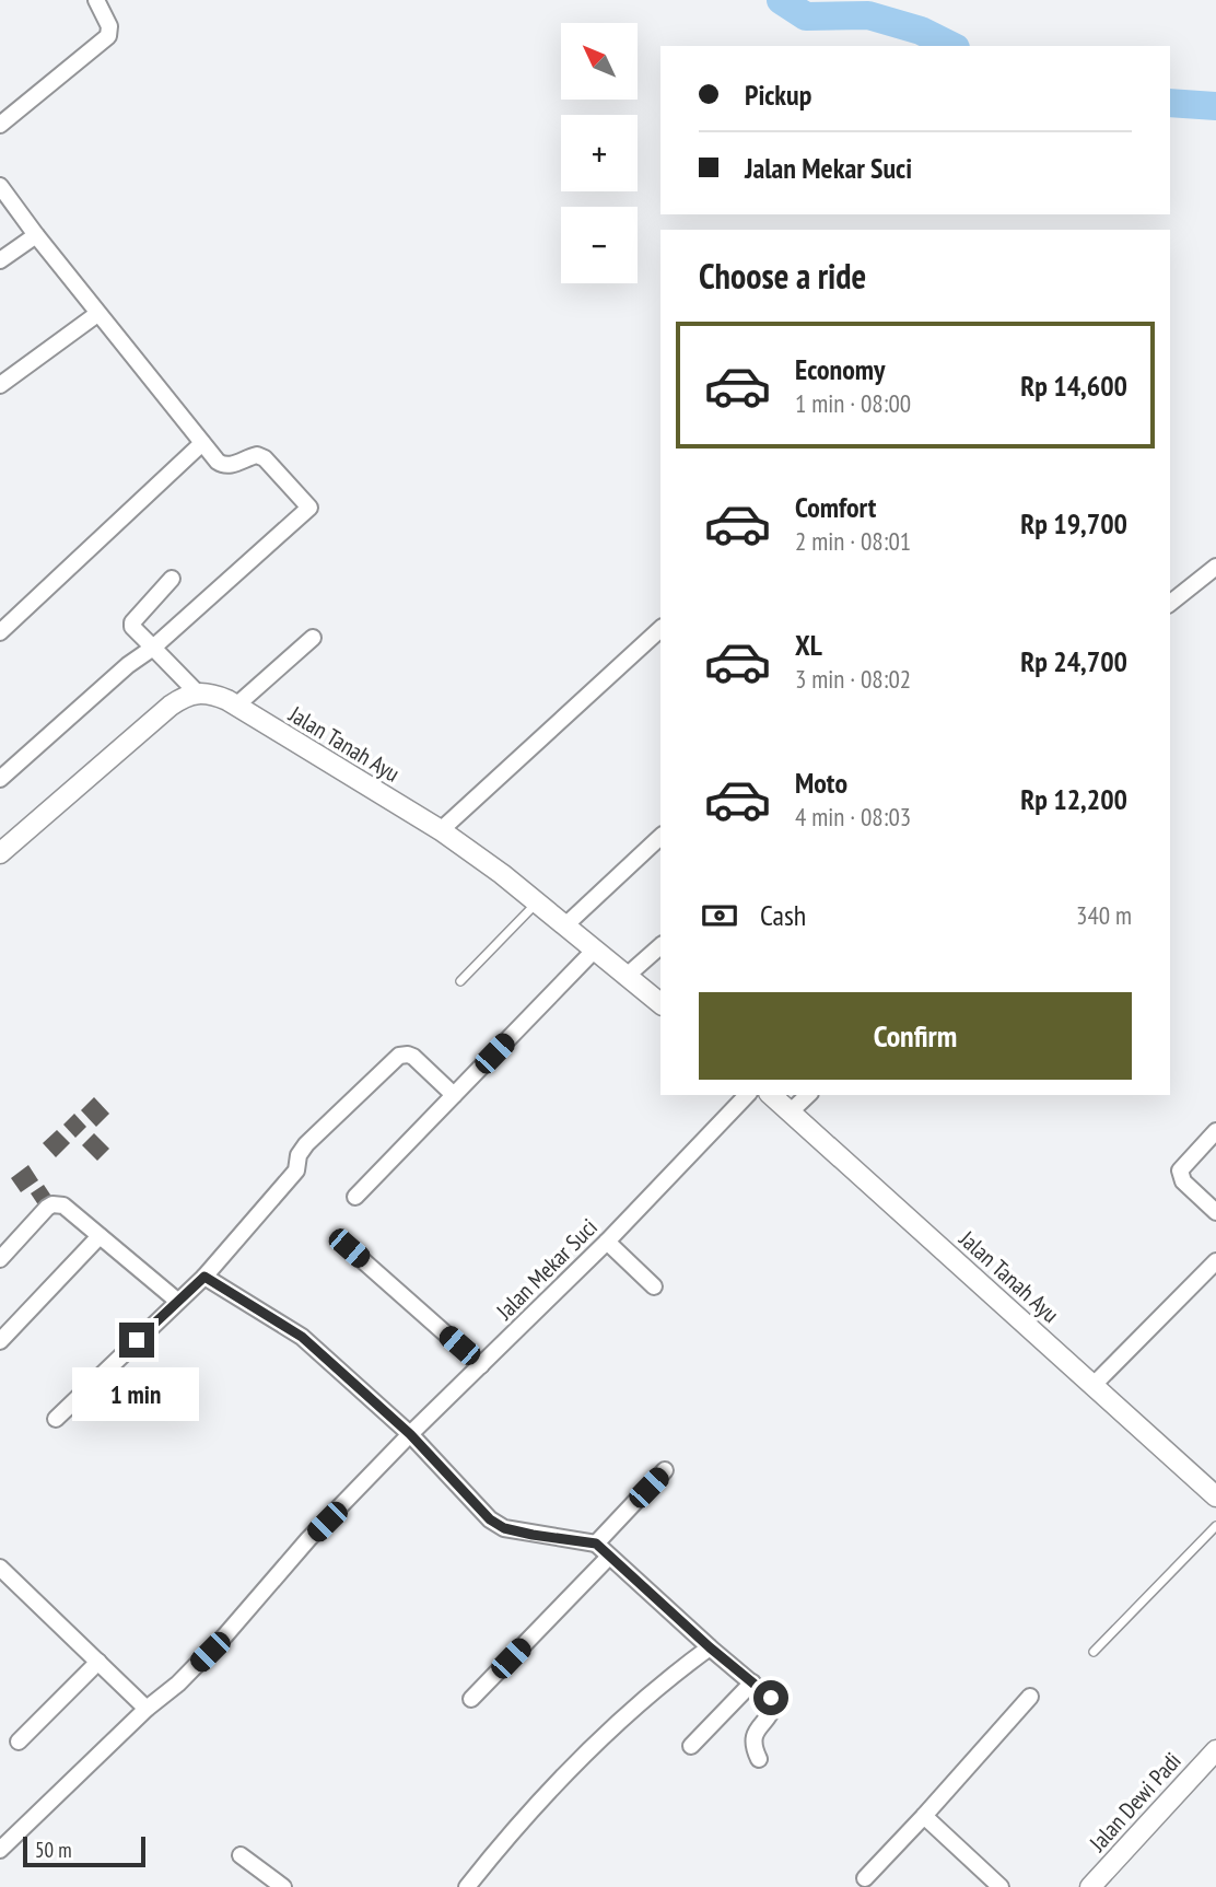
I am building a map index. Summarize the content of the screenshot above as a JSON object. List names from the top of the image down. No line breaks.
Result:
{"streets":{"street":["Jalan Tanah Ayu","Jalan Mekar Suci","Jalan Dewi Padi"]},"scale_bar":"50 m","north":"top left","page":{"map_buttons":["+","−"],"banner":["Pickup","Jalan Mekar Suci"],"heading":"Choose a ride","list":[{"name":"Economy","note":"1 min · 08:00","value":"Rp 14,600"},{"name":"Comfort","note":"2 min · 08:01","value":"Rp 19,700"},{"name":"XL","note":"3 min · 08:02","value":"Rp 24,700"},{"name":"Moto","note":"4 min · 08:03","value":"Rp 12,200"}],"pay":["Cash","340 m"],"buttons":"Confirm","bubble":"1 min","scale":"50 m"}}
